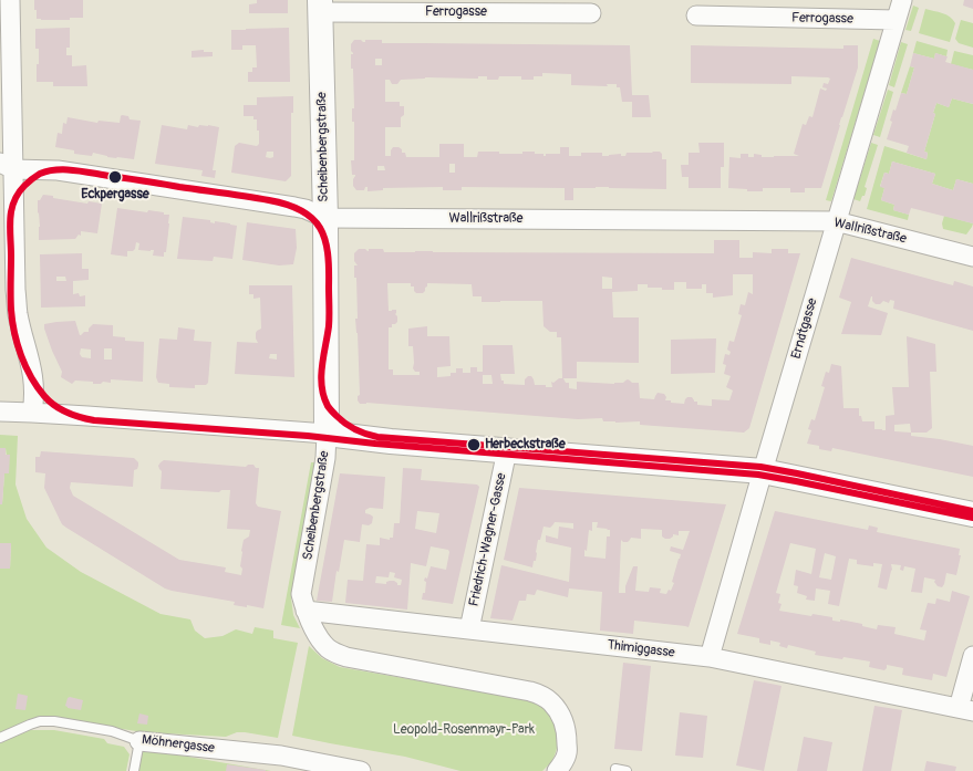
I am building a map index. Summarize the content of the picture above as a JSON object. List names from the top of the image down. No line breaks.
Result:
{"streets":{"street":["Ferrogasse","Scheibenbergstraße","Wallrißstraße","Erndtgasse","Friedrich-Wagner-Gasse","Thimiggasse","Möhnergasse"]},"crossings":[["Ferrogasse","Scheibenbergstraße"],["Ferrogasse","Erndtgasse"],["Scheibenbergstraße","Wallrißstraße"],["Scheibenbergstraße","Thimiggasse"],["Wallrißstraße","Erndtgasse"],["Erndtgasse","Thimiggasse"],["Friedrich-Wagner-Gasse","Thimiggasse"]],"parks":["Leopold-Rosenmayr-Park"],"places":["Eckpergasse","Herbeckstraße"]}
